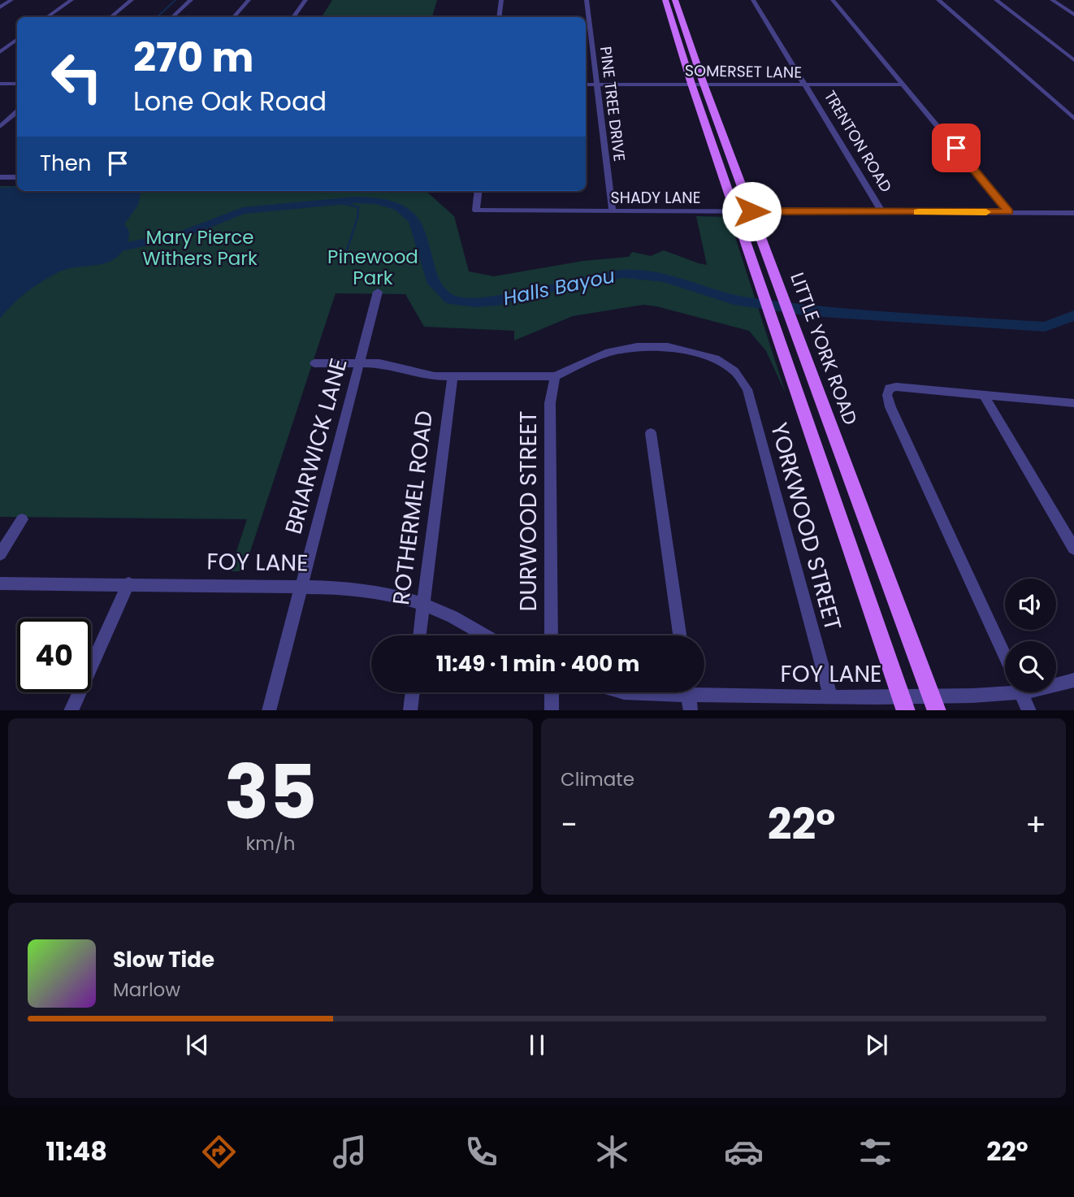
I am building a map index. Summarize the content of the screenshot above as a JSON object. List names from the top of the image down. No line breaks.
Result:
{"streets":{"main road":["LITTLE YORK ROAD"],"street":["SOMERSET LANE","PINE TREE DRIVE","TRENTON ROAD","SHADY LANE","BRIARWICK LANE","ROTHERMEL ROAD","DURWOOD STREET","YORKWOOD STREET","FOY LANE"]},"crossings":[["SOMERSET LANE","PINE TREE DRIVE"],["SOMERSET LANE","TRENTON ROAD"],["SOMERSET LANE","LITTLE YORK ROAD"],["PINE TREE DRIVE","SHADY LANE"],["TRENTON ROAD","SHADY LANE"],["SHADY LANE","LITTLE YORK ROAD"],["LITTLE YORK ROAD","FOY LANE"],["BRIARWICK LANE","FOY LANE"],["ROTHERMEL ROAD","FOY LANE"],["DURWOOD STREET","YORKWOOD STREET"],["YORKWOOD STREET","FOY LANE"]],"water":["Halls Bayou"],"parks":["Mary Pierce Withers Park","Pinewood Park"],"page":{"turn":["270 m","Lone Oak Road"],"then":"Then","limit":"40","trip":"11:49 · 1 min · 400 m","tile":[["35","km/h"],"Climate"],"heat":["−","22°","+"],"song":["Slow Tide","Marlow"],"tabs":["11:48","22°"]}}
